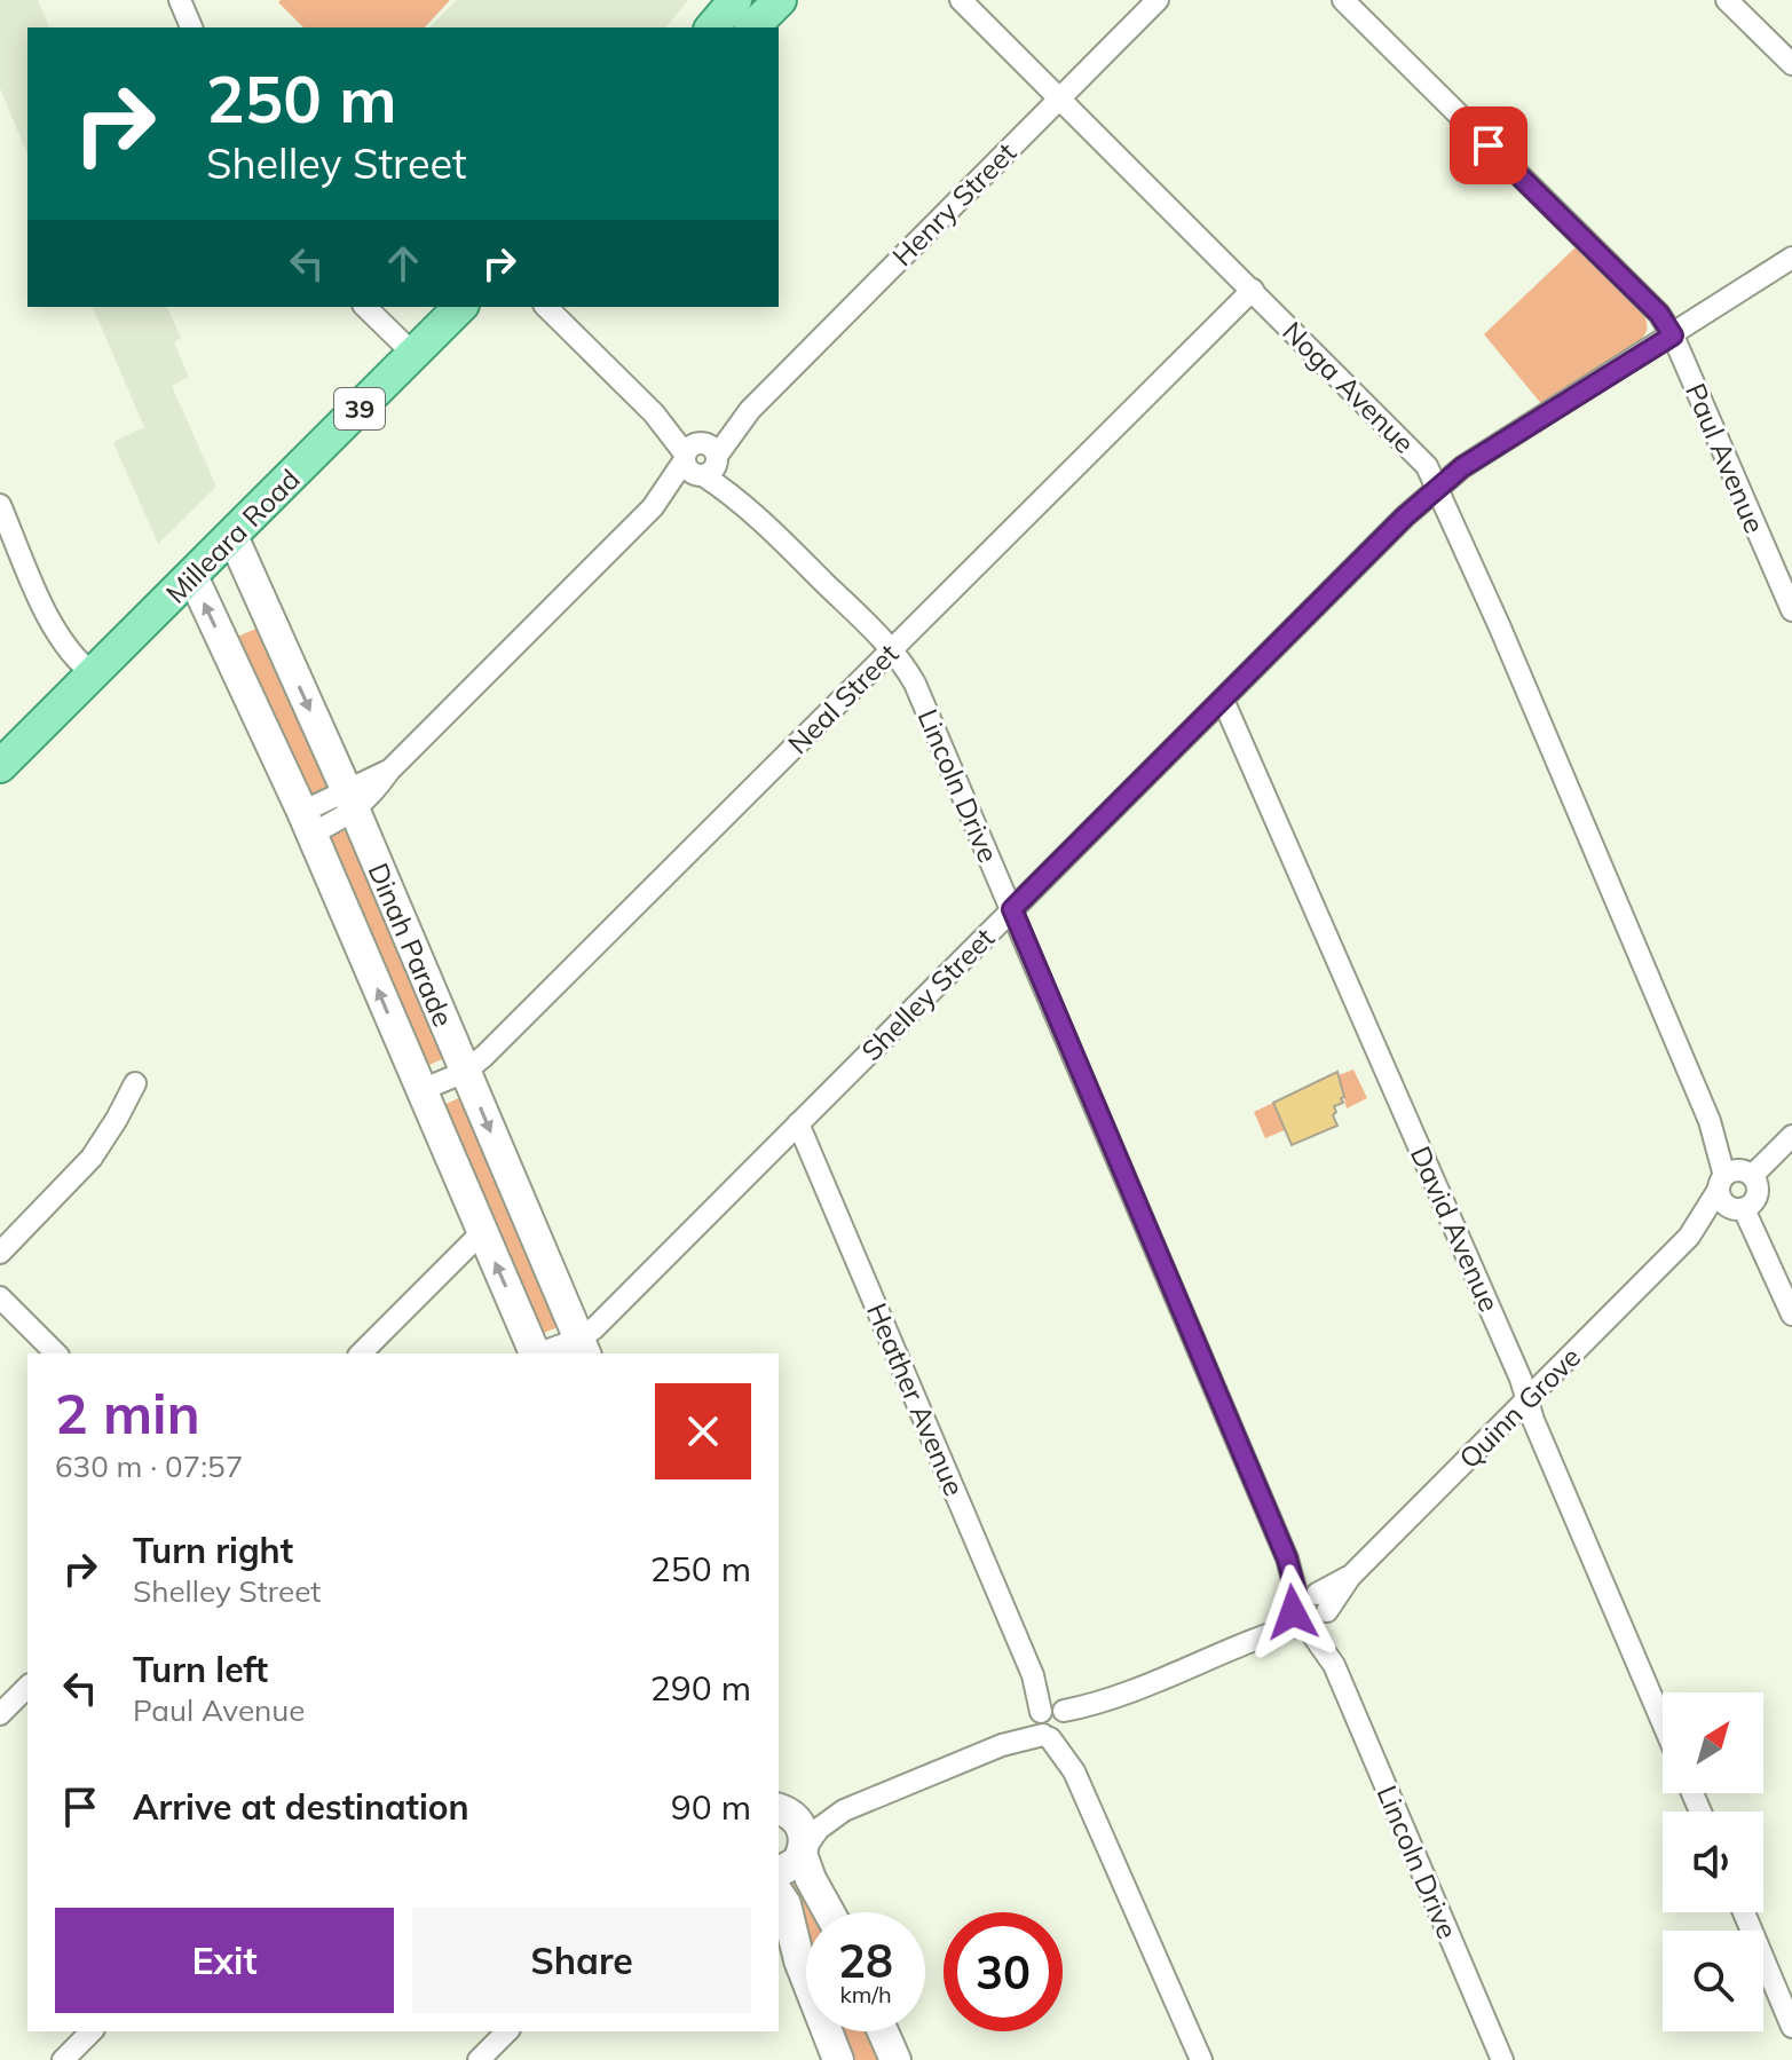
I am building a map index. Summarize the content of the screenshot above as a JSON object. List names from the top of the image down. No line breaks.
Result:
{"streets":{"main road":["39","Milleara Road"],"street":["Henry Street","Noga Avenue","Paul Avenue","Neal Street","Lincoln Drive","Dinah Parade","Shelley Street","David Avenue","Heather Avenue","Quinn Grove"]},"crossings":[["Henry Street","Noga Avenue"],["Henry Street","Lincoln Drive"],["Henry Street","Dinah Parade"],["Noga Avenue","Neal Street"],["Noga Avenue","Shelley Street"],["Noga Avenue","Quinn Grove"],["Paul Avenue","Shelley Street"],["Milleara Road","Dinah Parade"],["Neal Street","Lincoln Drive"],["Neal Street","Dinah Parade"],["Lincoln Drive","Shelley Street"],["Lincoln Drive","Quinn Grove"],["Dinah Parade","Shelley Street"],["Shelley Street","David Avenue"],["Shelley Street","Heather Avenue"],["David Avenue","Quinn Grove"],["Heather Avenue","Quinn Grove"]],"north":"top right","page":{"turn":["250 m","Shelley Street"],"heading":["2 min","630 m · 07:57"],"list":[{"name":"Turn right","note":"Shelley Street","value":"250 m"},{"name":"Turn left","note":"Paul Avenue","value":"290 m"},{"name":"Arrive at destination","value":"90 m"}],"buttons":["Exit","Share"],"speed":"28 km/h","limit":"30"}}
